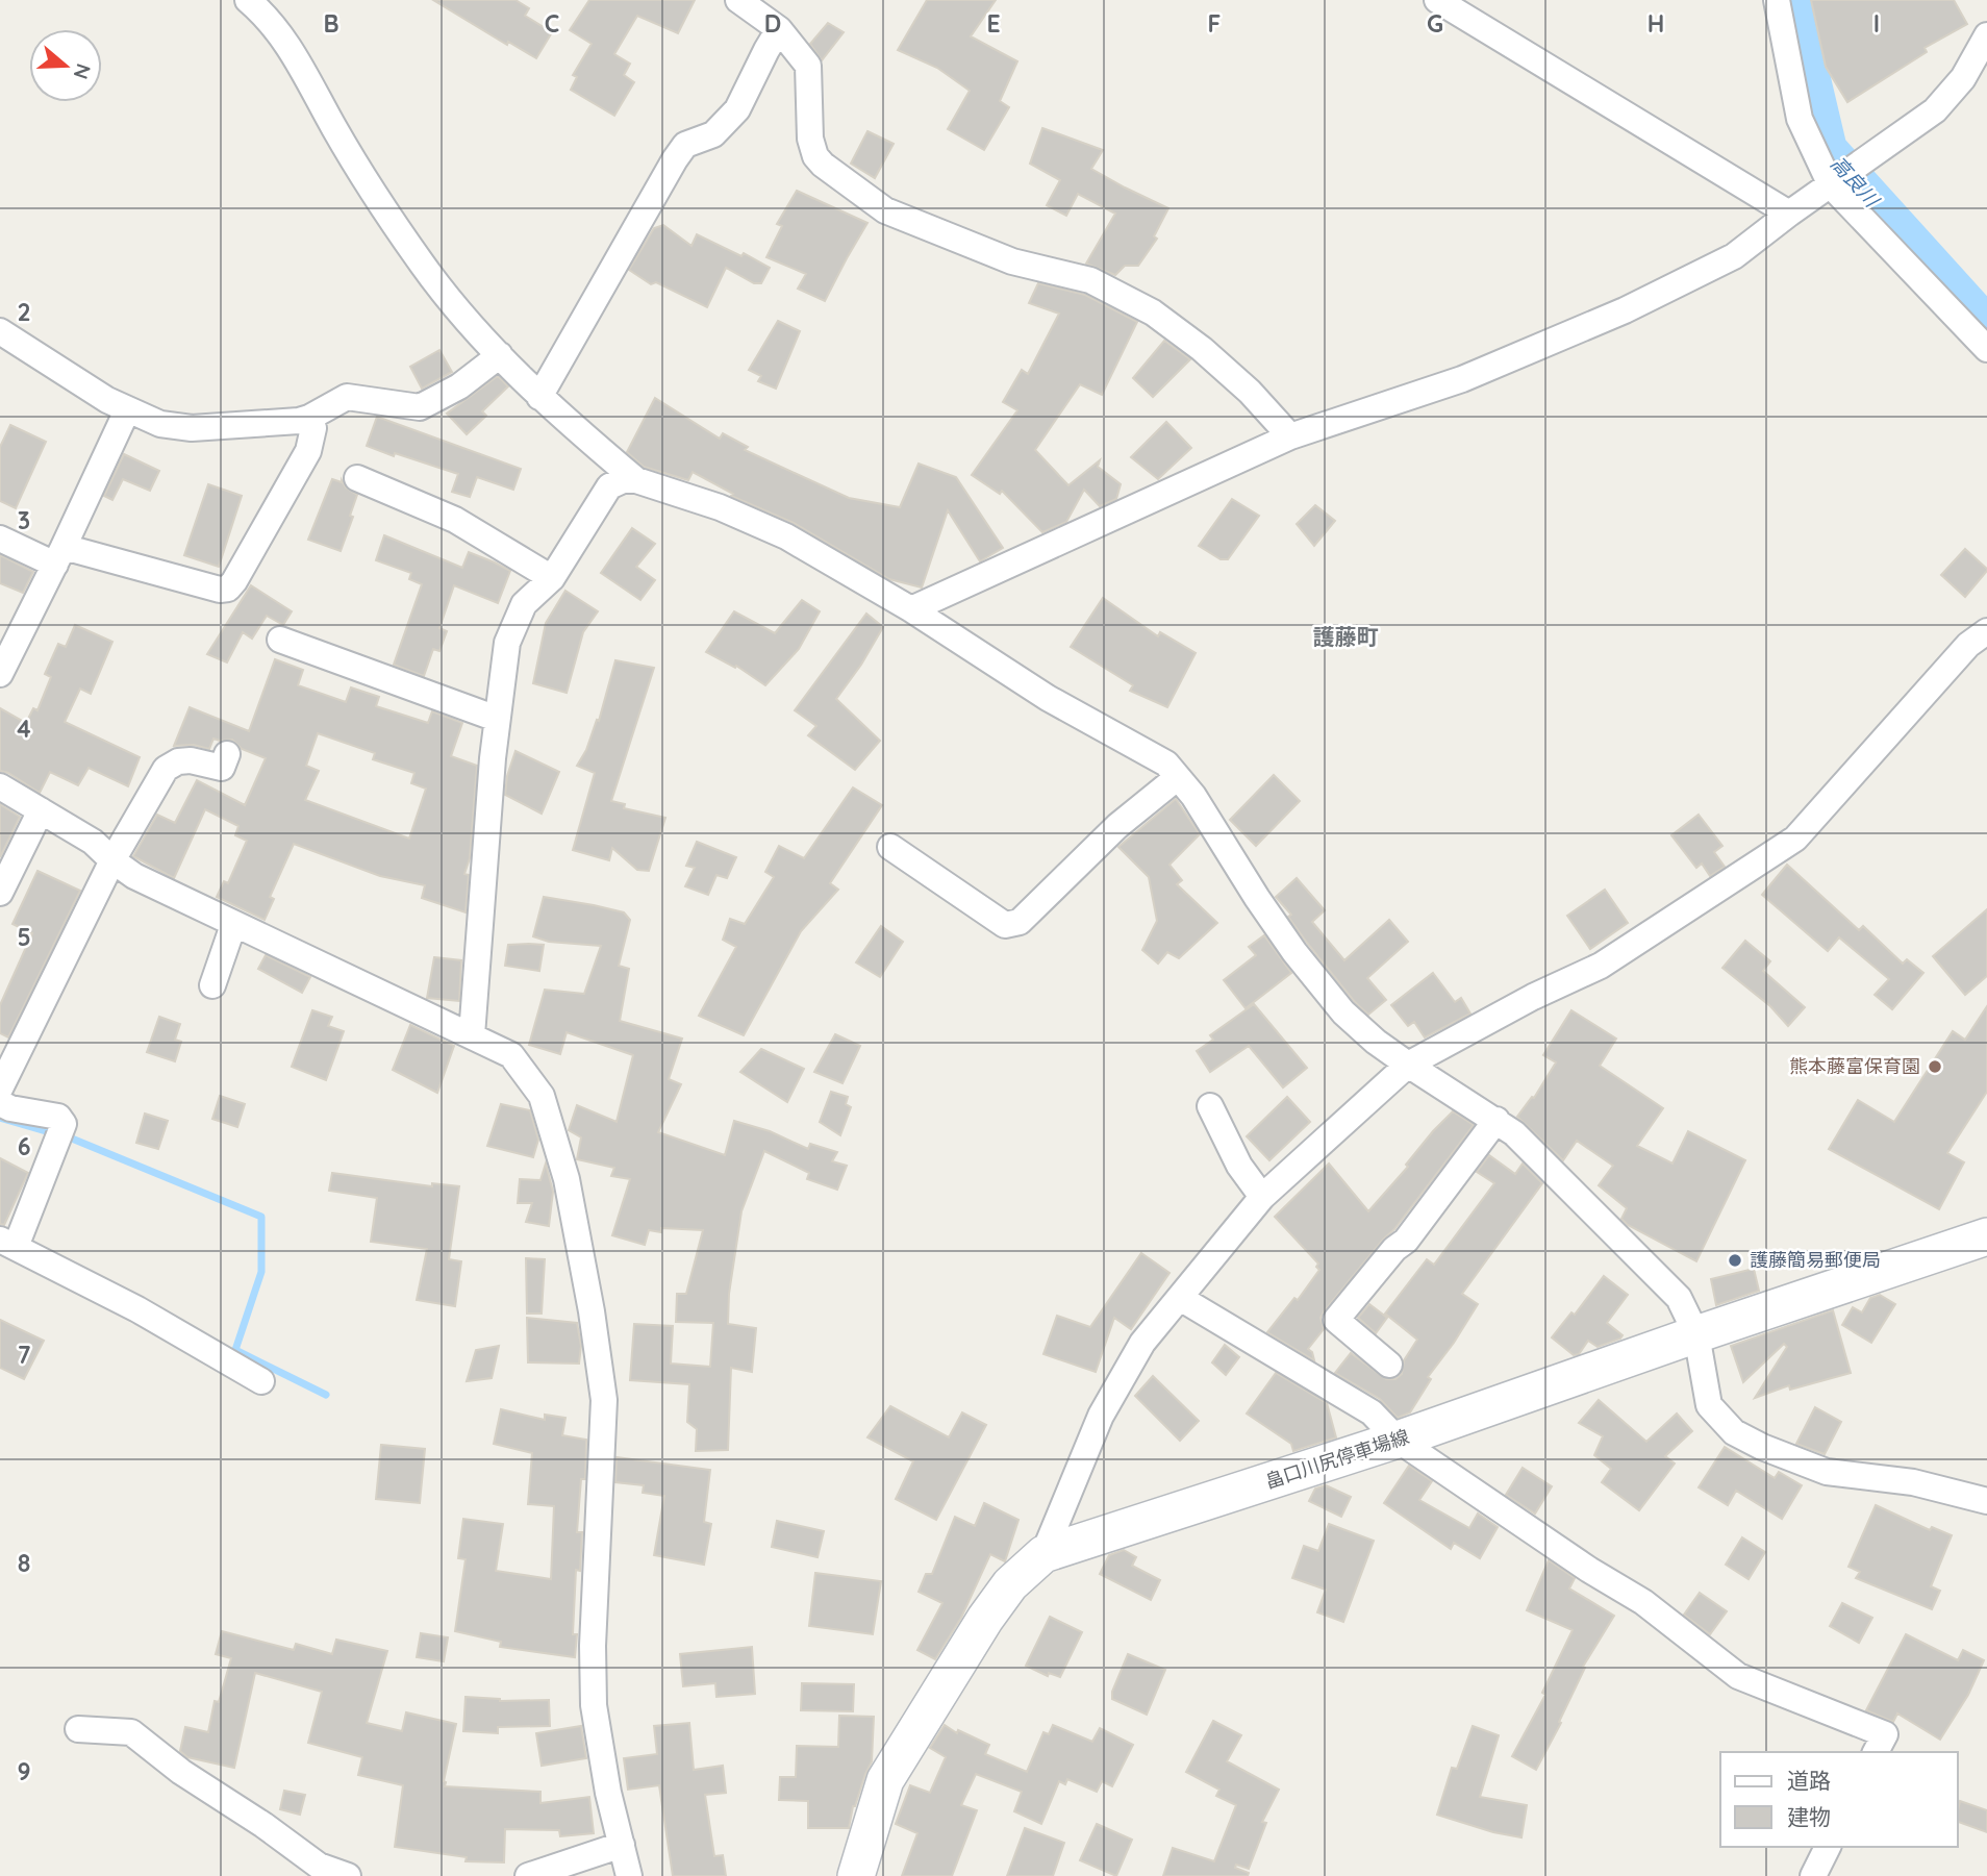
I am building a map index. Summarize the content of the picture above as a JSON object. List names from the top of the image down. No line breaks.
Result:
{"streets":{"main road":["畠口川尻停車場線"]},"districts":["護藤町"],"water":["高良川"],"places":["熊本藤富保育園","護藤簡易郵便局"],"legend":["道路","建物"],"north":"right","grid":{"columns":["B","C","D","E","F","G","H","I"],"rows":["2","3","4","5","6","7","8","9"]}}
